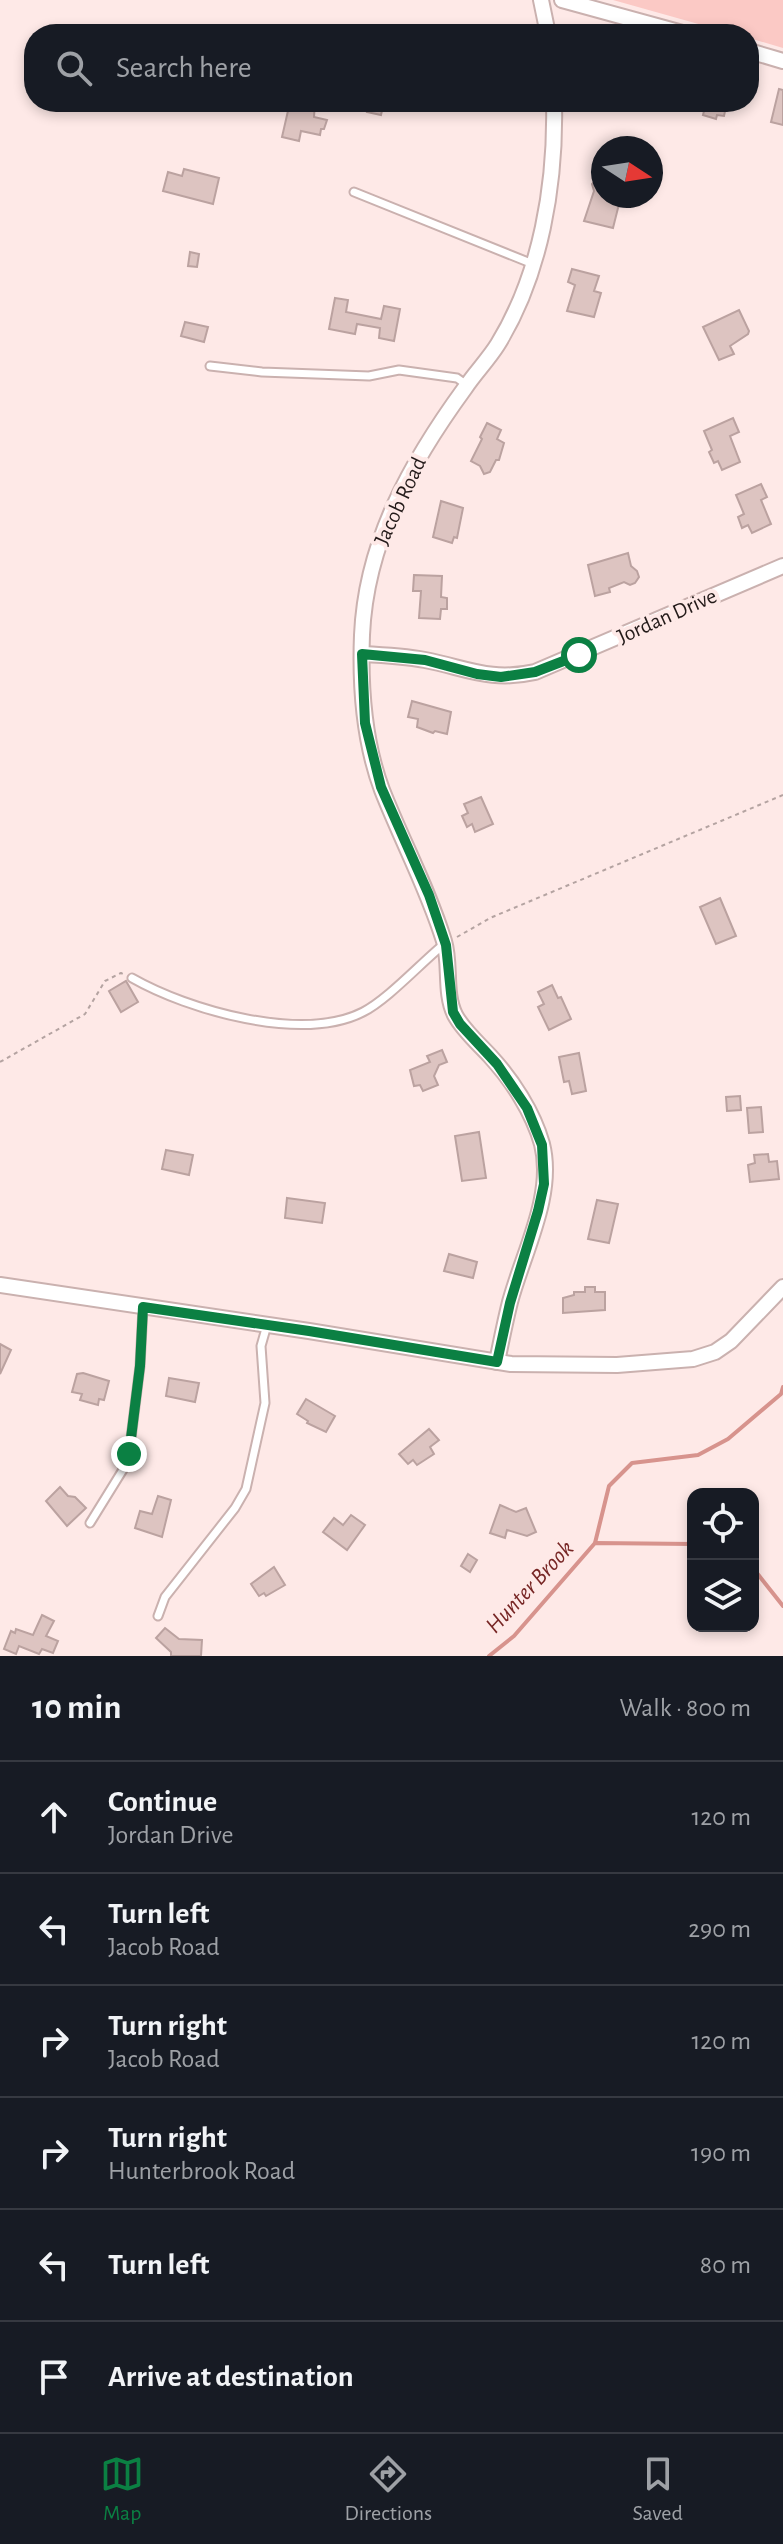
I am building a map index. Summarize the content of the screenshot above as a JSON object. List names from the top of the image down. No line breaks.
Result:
{"streets":{"street":["Jacob Road","Jordan Drive"]},"crossings":[["Jacob Road","Jordan Drive"]],"water":["Hunter Brook"],"north":"right","page":{"search":"Search here","heading":["10 min","Walk · 800 m"],"list":[["Continue","Jordan Drive","120 m"],["Turn left","Jacob Road","290 m"],["Turn right","Jacob Road","120 m"],["Turn right","Hunterbrook Road","190 m"],["Turn left","80 m"],"Arrive at destination"],"nav":["Map","Directions","Saved"]}}
